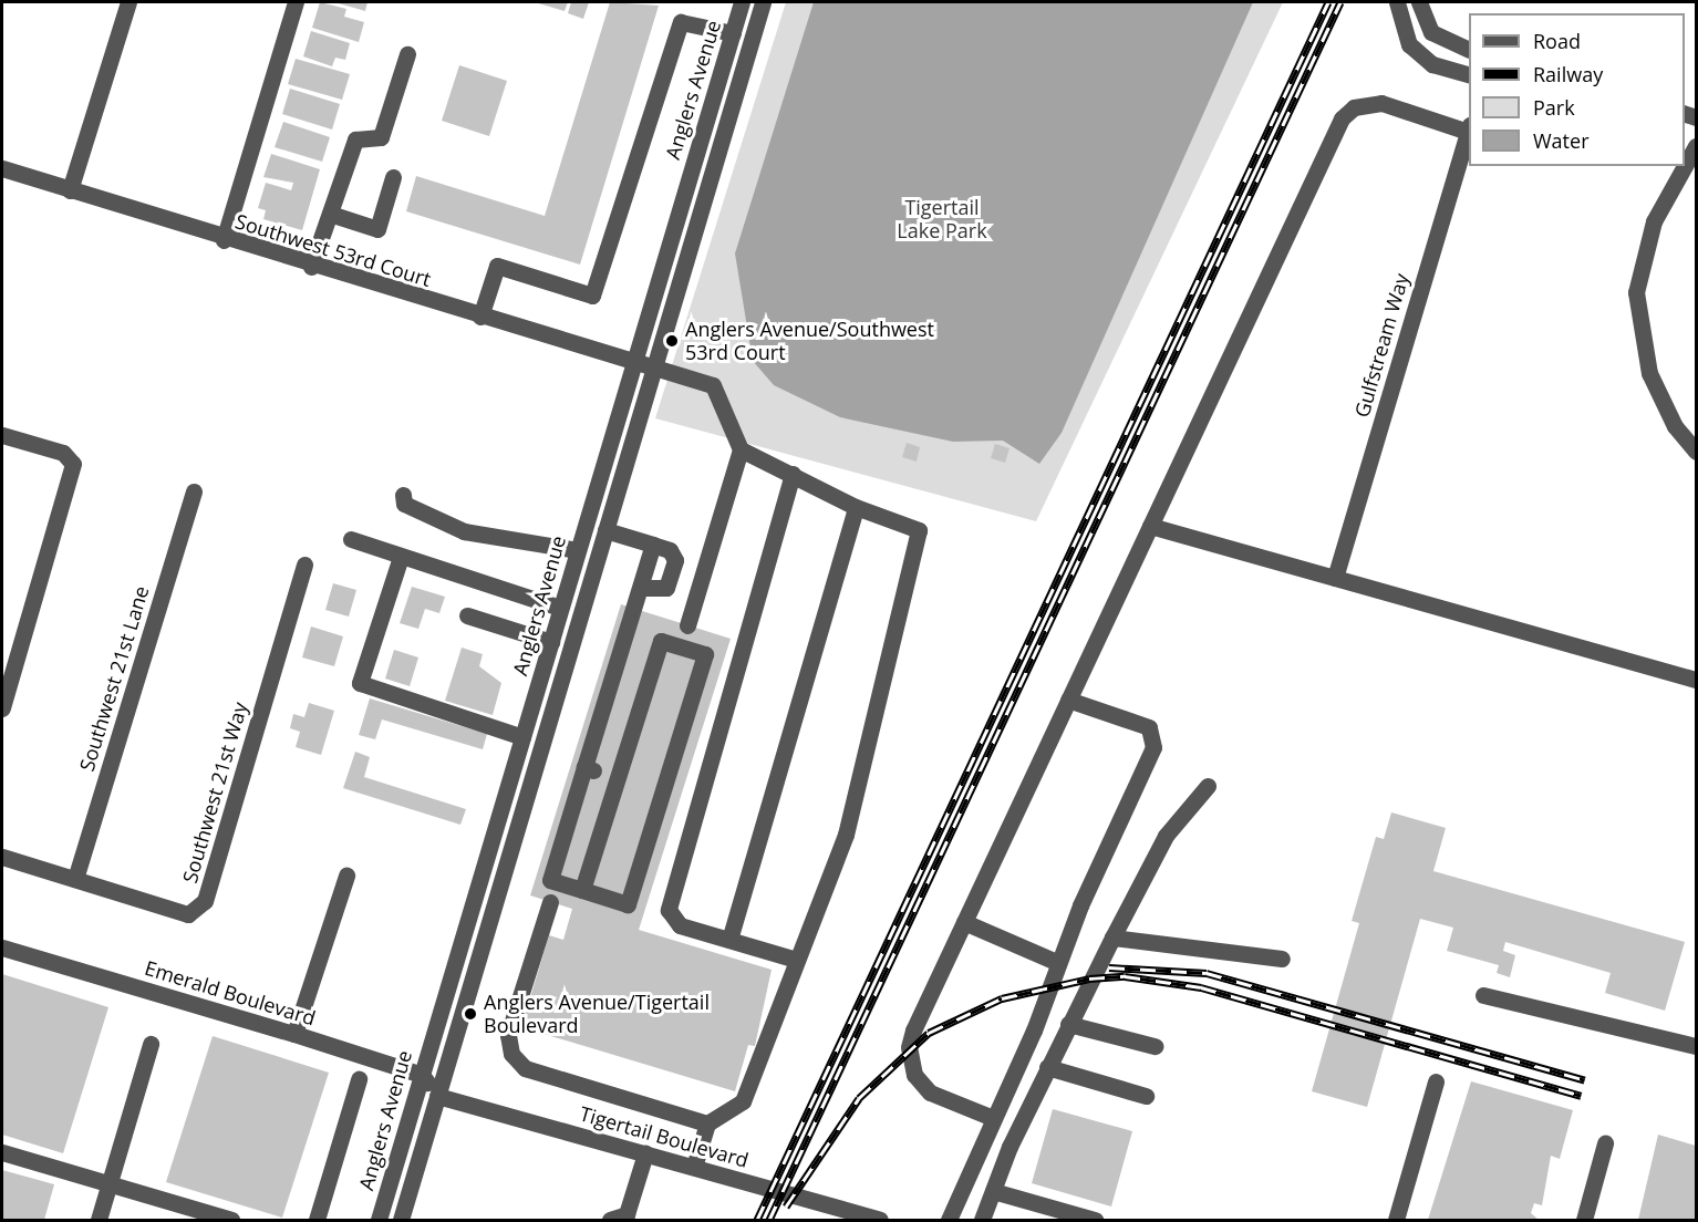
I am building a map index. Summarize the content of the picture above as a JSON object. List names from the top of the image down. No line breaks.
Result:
{"streets":{"street":["Anglers Avenue","Southwest 53rd Court","Gulfstream Way","Southwest 21st Lane","Southwest 21st Way","Emerald Boulevard","Tigertail Boulevard"]},"crossings":[["Anglers Avenue","Southwest 53rd Court"],["Anglers Avenue","Emerald Boulevard"],["Anglers Avenue","Tigertail Boulevard"],["Southwest 21st Lane","Southwest 21st Way"]],"parks":["Tigertail Lake Park"],"places":["Anglers Avenue/Southwest 53rd Court","Anglers Avenue/Tigertail Boulevard"],"legend":["Road","Railway","Park","Water"]}
